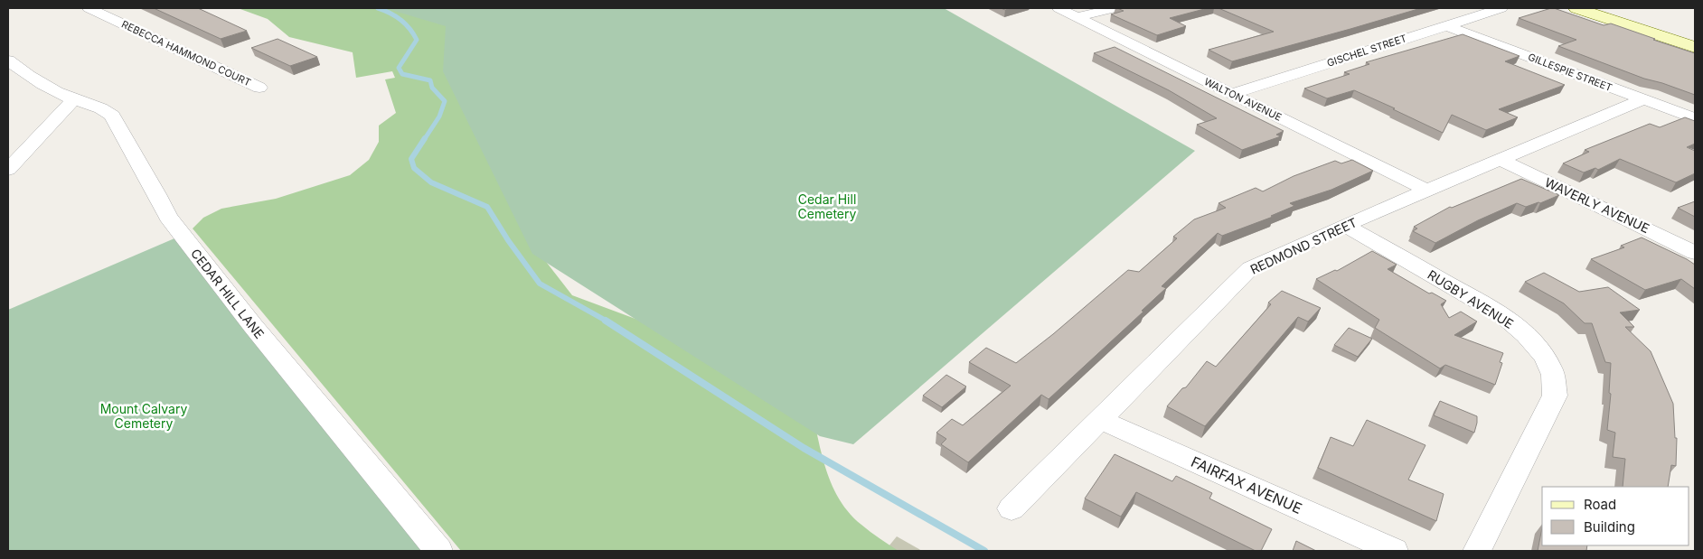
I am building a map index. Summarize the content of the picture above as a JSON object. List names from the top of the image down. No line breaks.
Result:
{"streets":{"street":["GISCHEL STREET","REBECCA HAMMOND COURT","GILLESPIE STREET","WALTON AVENUE","WAVERLY AVENUE","REDMOND STREET","CEDAR HILL LANE","RUGBY AVENUE","FAIRFAX AVENUE"]},"crossings":[["GISCHEL STREET","GILLESPIE STREET"],["GISCHEL STREET","WALTON AVENUE"],["GILLESPIE STREET","REDMOND STREET"],["WALTON AVENUE","REDMOND STREET"],["WAVERLY AVENUE","REDMOND STREET"],["REDMOND STREET","RUGBY AVENUE"],["REDMOND STREET","FAIRFAX AVENUE"]],"parks":["Cedar Hill Cemetery","Mount Calvary Cemetery"],"legend":["Road","Building"]}
